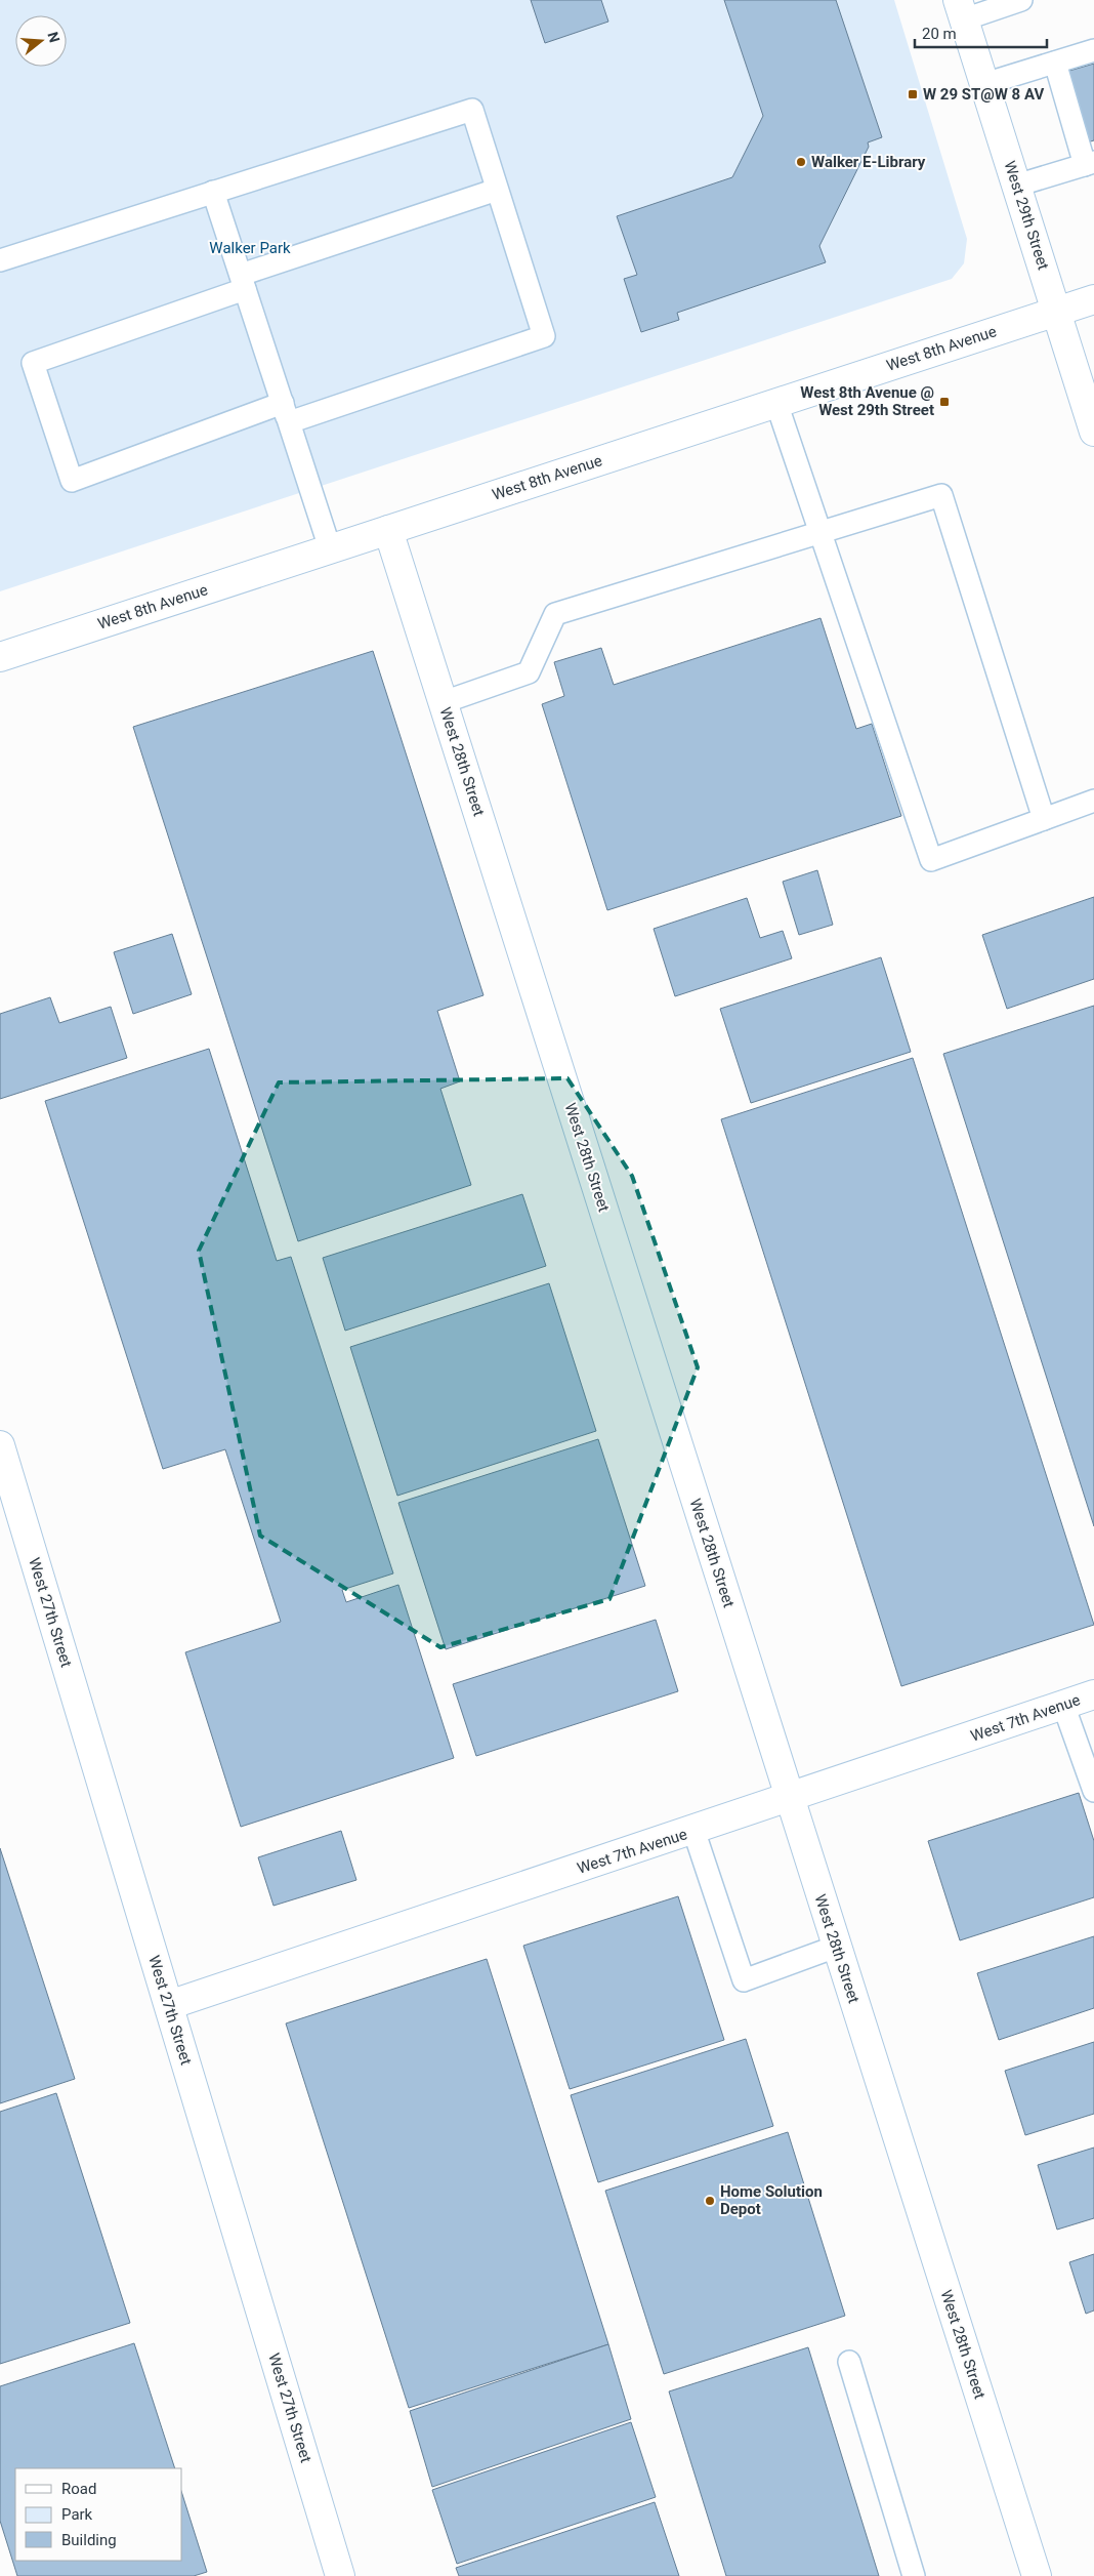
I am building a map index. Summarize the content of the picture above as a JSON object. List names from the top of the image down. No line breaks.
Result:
{"streets":{"street":["West 29th Street","West 8th Avenue","West 28th Street","West 27th Street","West 7th Avenue"]},"crossings":[["West 29th Street","West 8th Avenue"],["West 8th Avenue","West 28th Street"],["West 28th Street","West 7th Avenue"],["West 27th Street","West 7th Avenue"]],"parks":["Walker Park"],"places":{"transit":["W 29 ST@W 8 AV","West 8th Avenue @ West 29th Street"],"other":["Walker E-Library","Home Solution Depot"]},"legend":["Road","Park","Building"],"scale_bar":"20 m","north":"right"}
